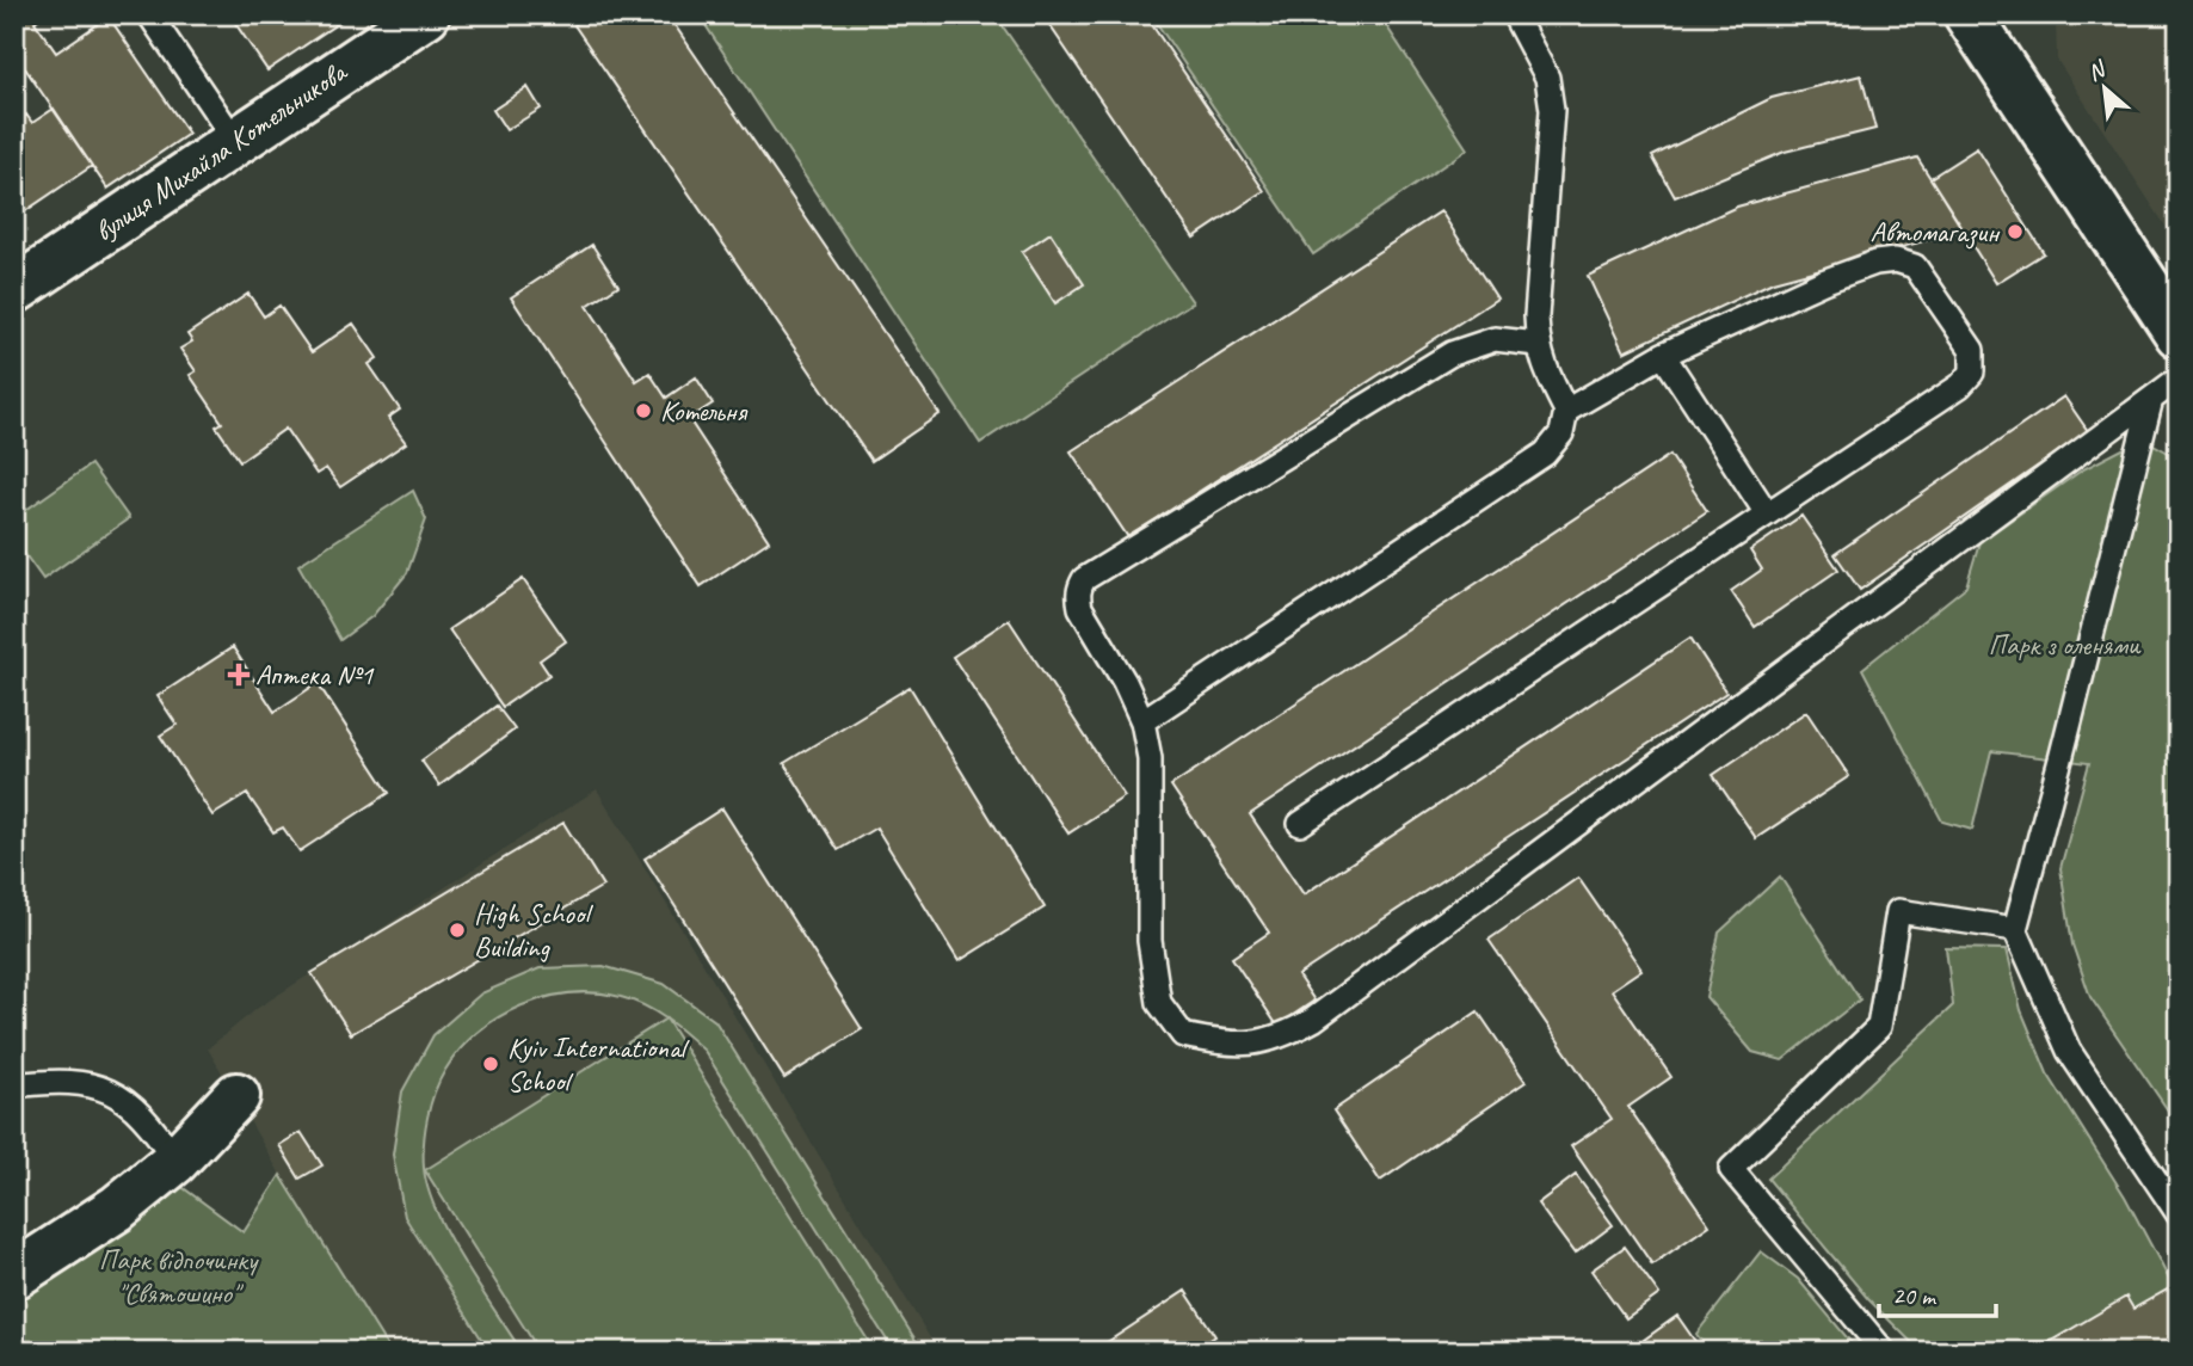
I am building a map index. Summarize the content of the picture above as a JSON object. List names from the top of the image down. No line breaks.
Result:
{"streets":{"street":["вулиця Михайла Котельникова"]},"parks":["Парк з оленями","Парк відпочинку \"Святошино\""],"places":{"other":["Автомагазин","Котельня","High School Building","Kyiv International School"],"health":["Аптека №1"]},"scale_bar":"20 m","north":"top left"}
